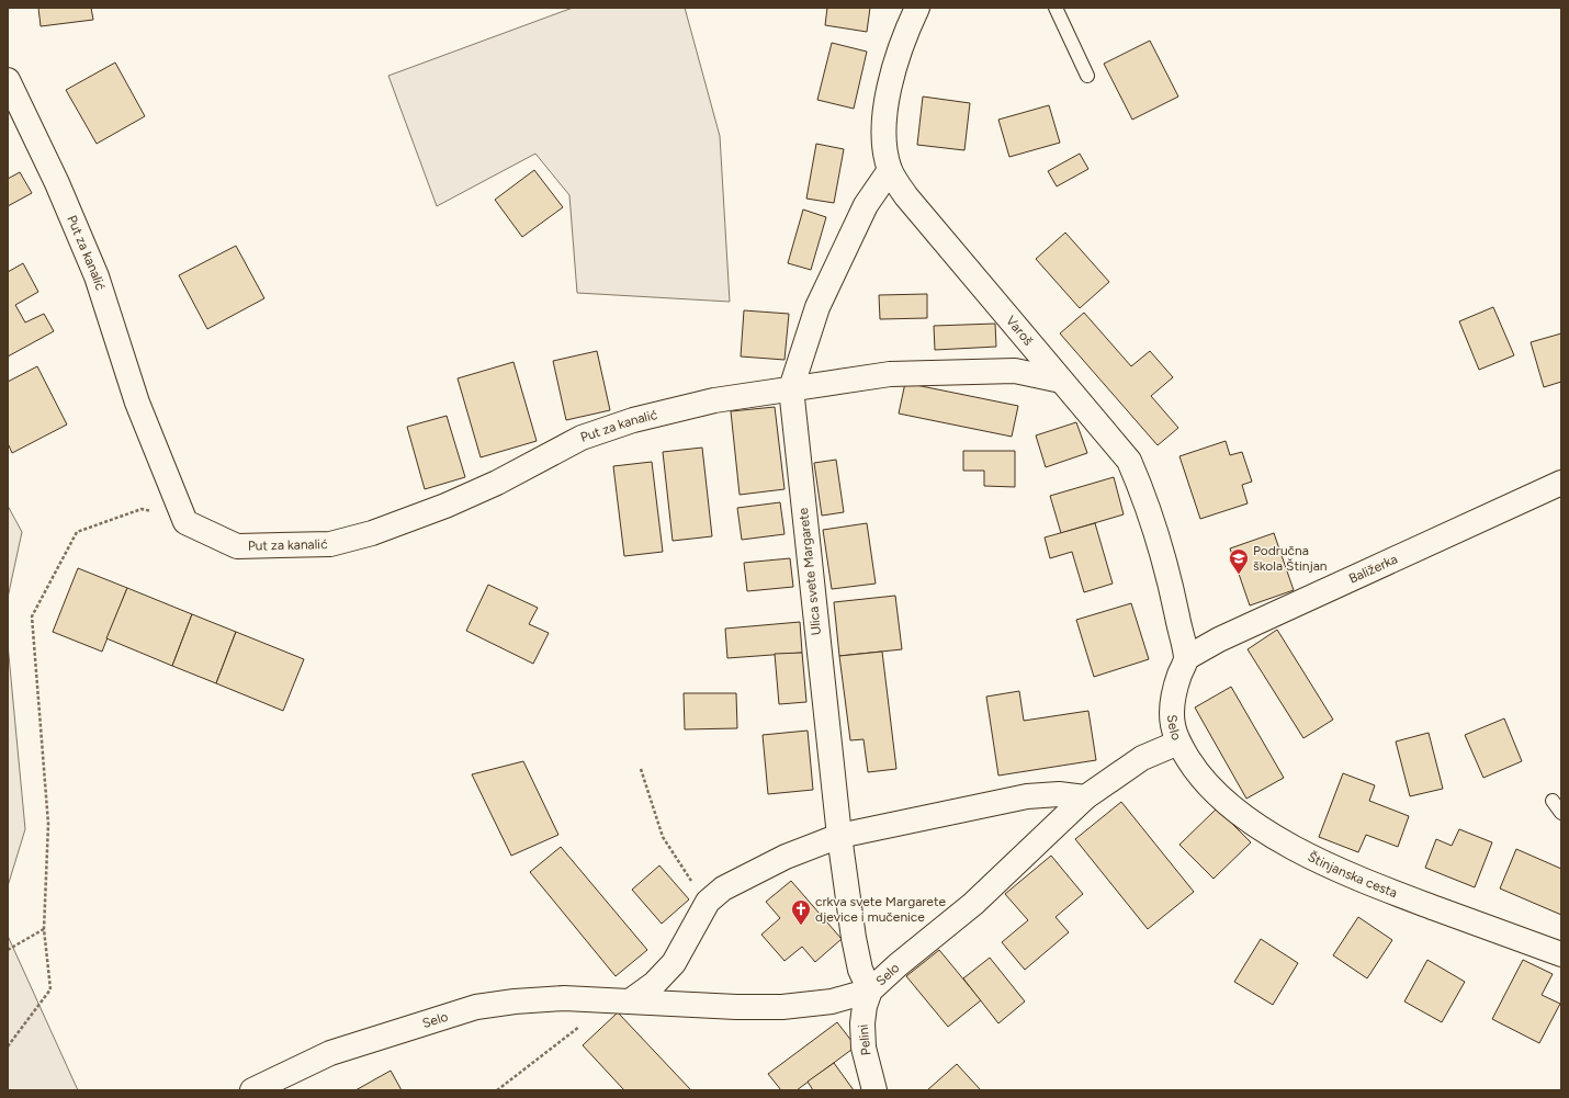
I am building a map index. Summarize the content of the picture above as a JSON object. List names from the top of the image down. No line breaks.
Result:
{"streets":{"street":["Put za kanalić","Varoš","Baližerka","Ulica svete Margarete","Selo","Štinjanska cesta","Pelini"]},"crossings":[["Put za kanalić","Varoš"],["Put za kanalić","Ulica svete Margarete"],["Varoš","Baližerka"],["Varoš","Ulica svete Margarete"],["Varoš","Selo"],["Baližerka","Selo"],["Ulica svete Margarete","Selo"],["Ulica svete Margarete","Pelini"],["Selo","Štinjanska cesta"],["Selo","Pelini"]],"places":{"school or university":["Područna škola Štinjan"],"church":["crkva svete Margarete djevice i mučenice"]}}
